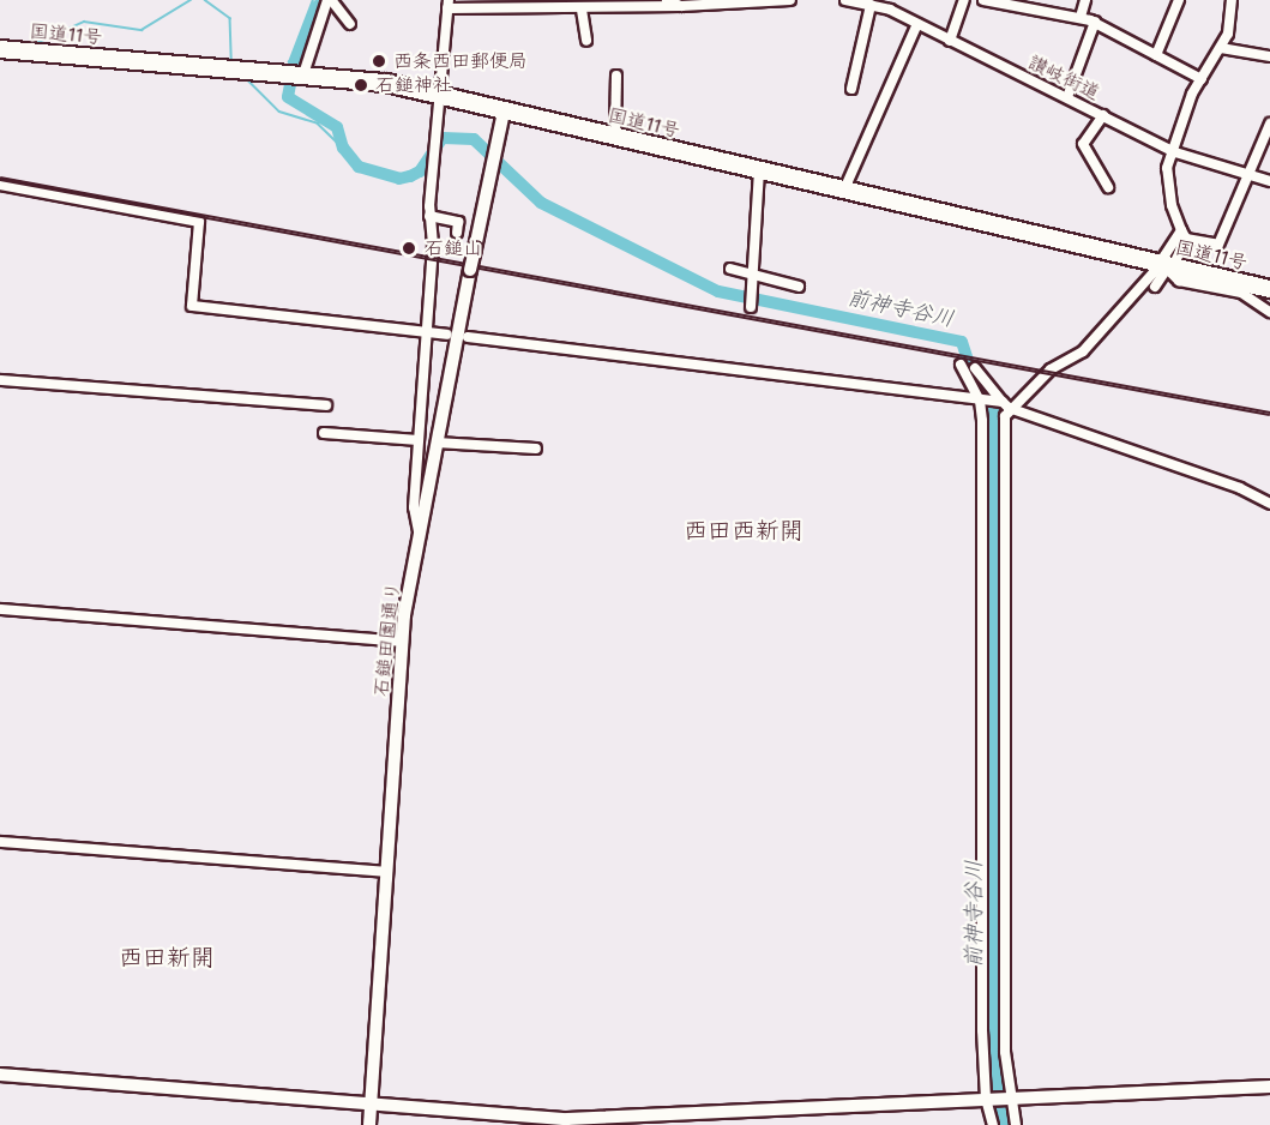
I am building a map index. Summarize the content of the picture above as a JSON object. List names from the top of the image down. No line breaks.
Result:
{"streets":{"highway":["国道11号"],"street":["讃岐街道","石鎚田園通り"]},"crossings":[["国道11号","石鎚田園通り"]],"districts":["西田西新開","西田新開"],"water":["前神寺谷川"],"places":["西条西田郵便局","石鎚神社","石鎚山"]}
